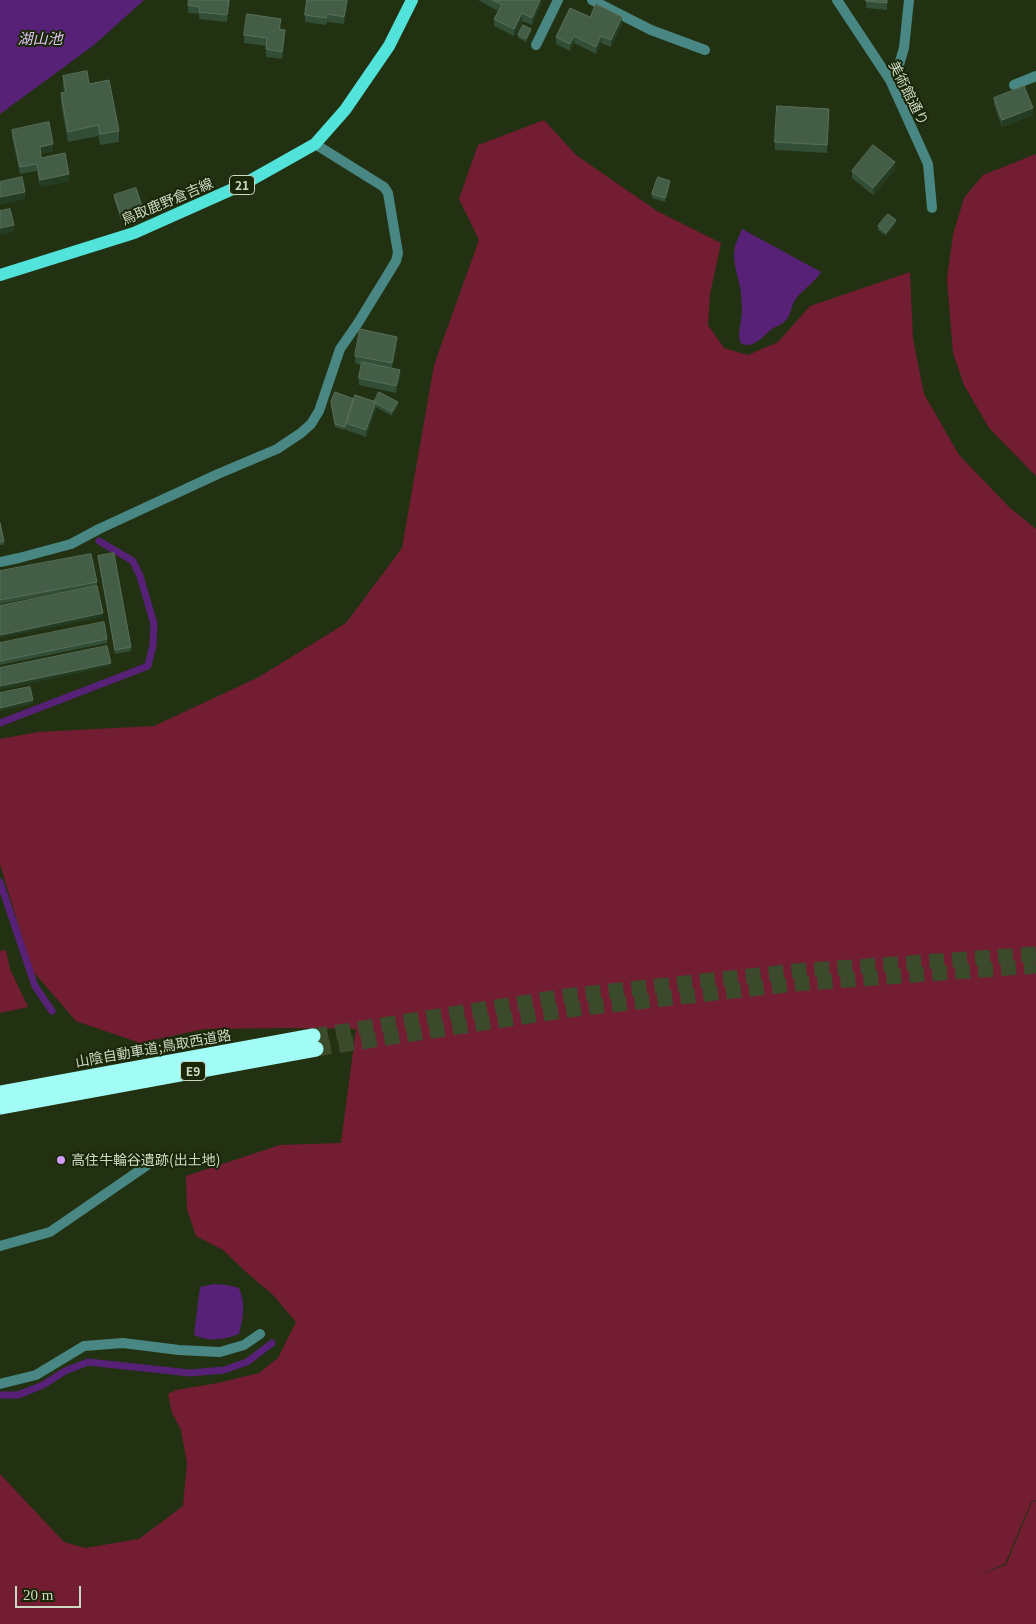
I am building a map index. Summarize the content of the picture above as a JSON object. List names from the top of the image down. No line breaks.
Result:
{"streets":{"highway":["山陰自動車道;鳥取西道路","E9"],"main road":["21","鳥取鹿野倉吉線"],"street":["美術館通り"]},"water":["湖山池"],"places":["高住牛輪谷遺跡(出土地)"],"scale_bar":"20 m"}
